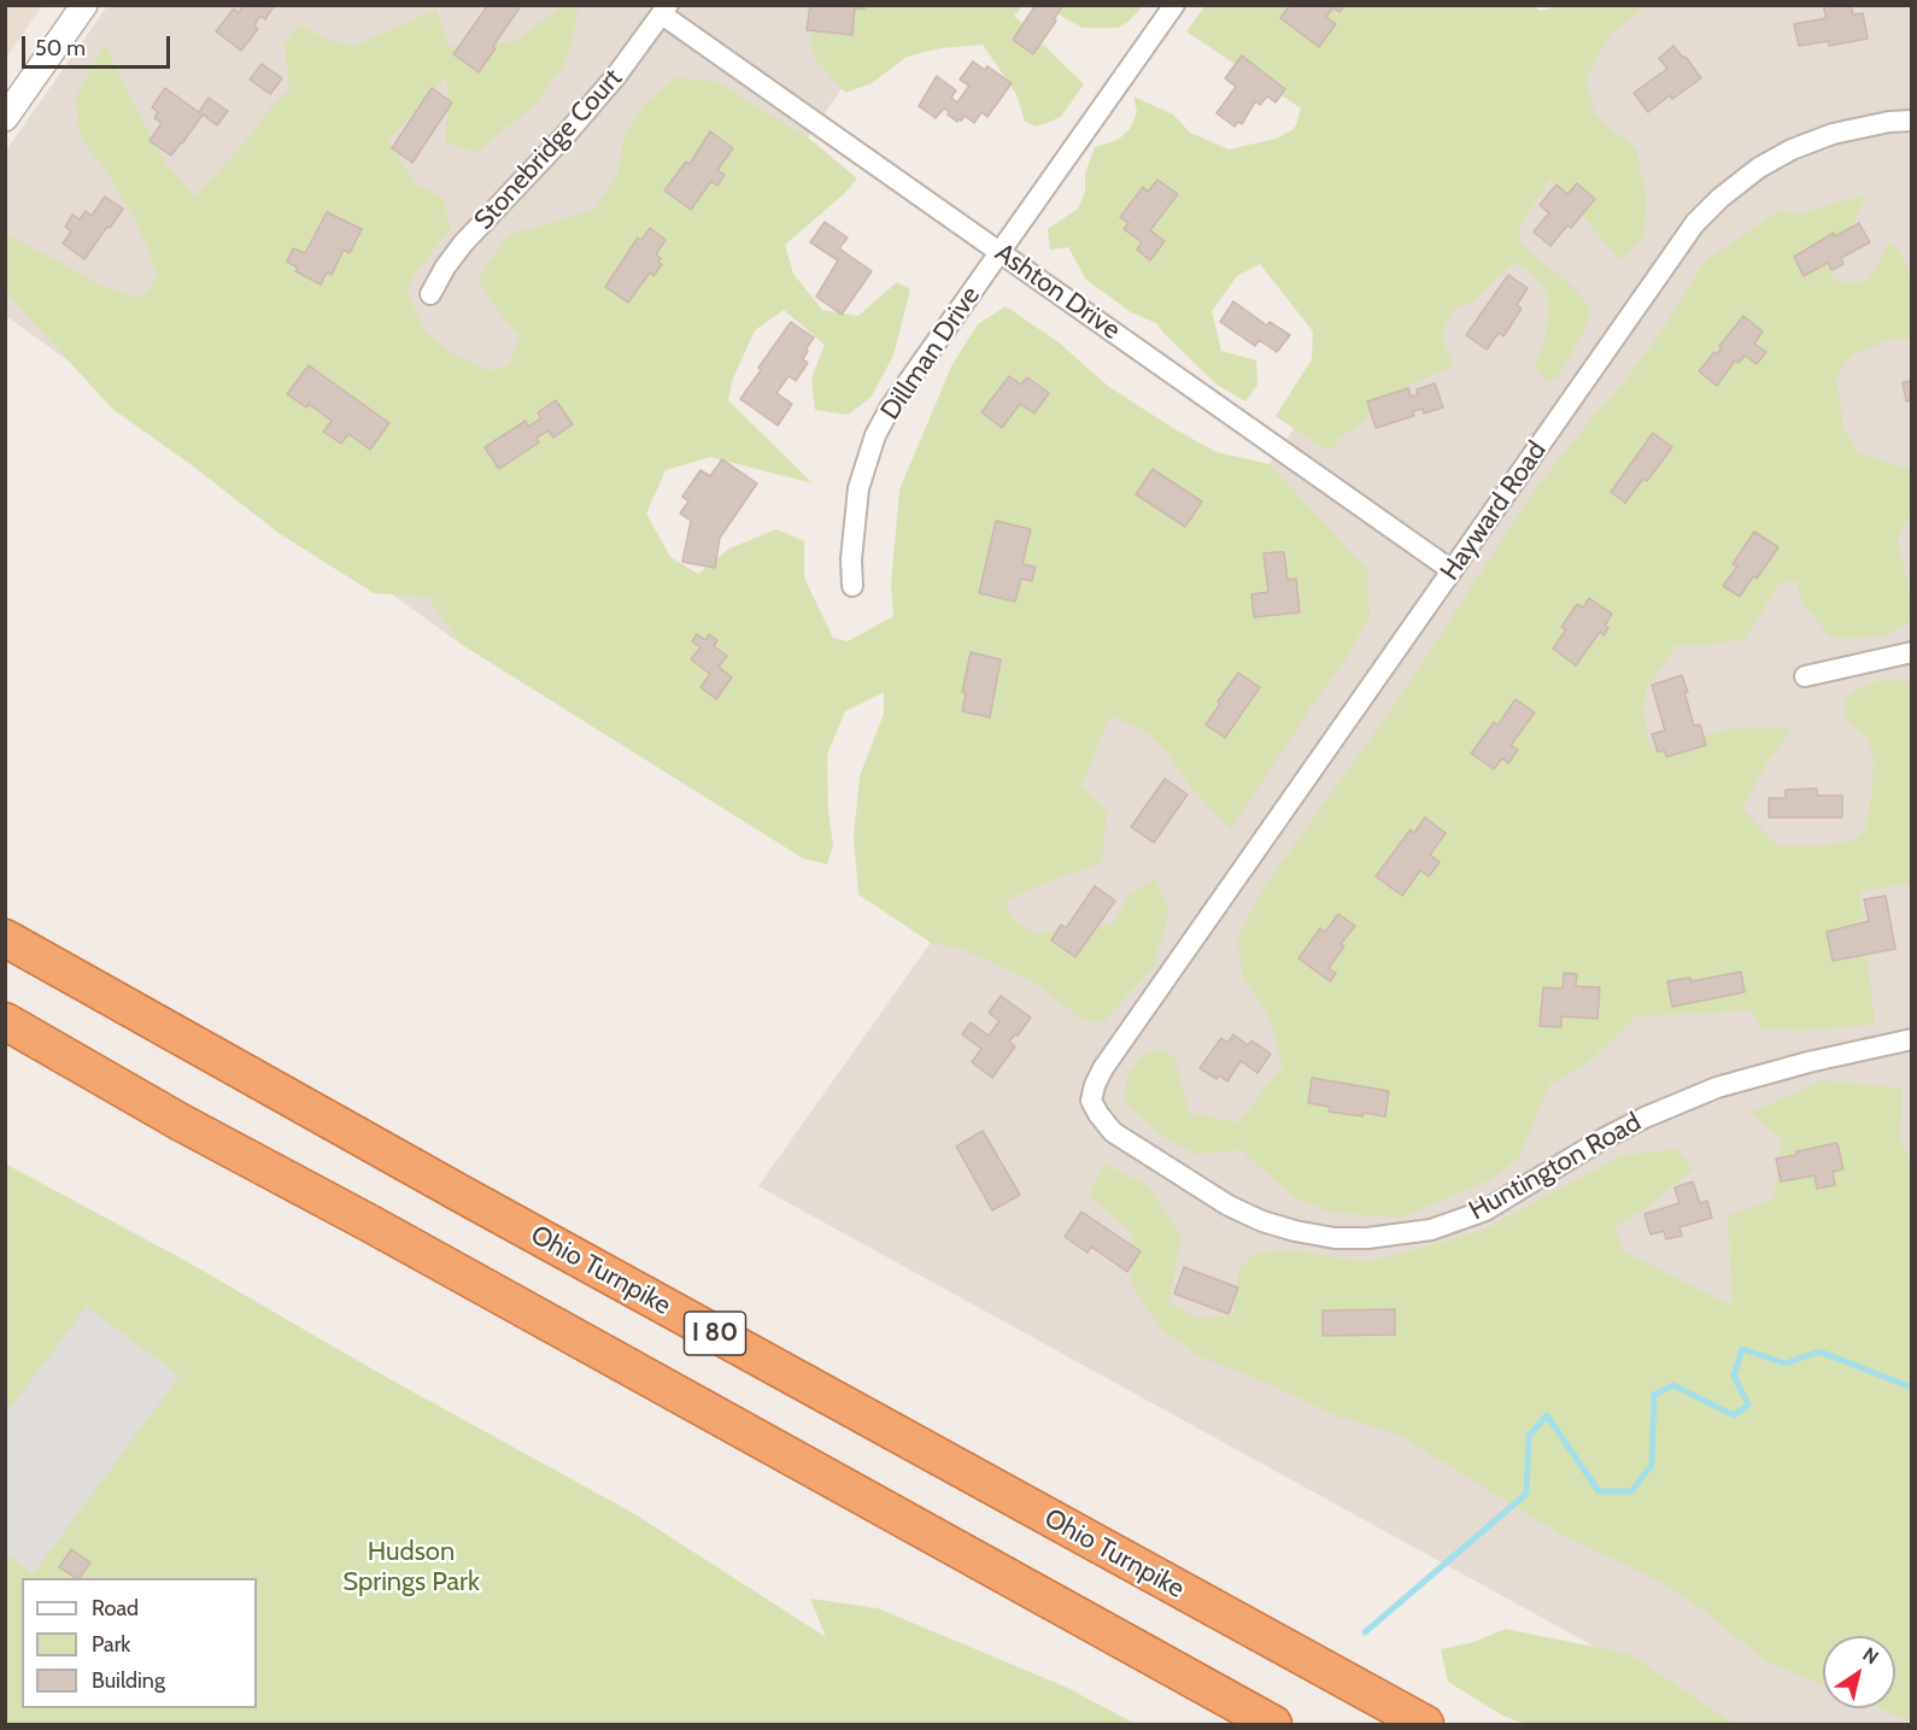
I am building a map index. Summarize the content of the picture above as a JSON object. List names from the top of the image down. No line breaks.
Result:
{"streets":{"highway":["Ohio Turnpike","I 80"],"street":["Stonebridge Court","Ashton Drive","Dillman Drive","Hayward Road","Huntington Road"]},"crossings":[["Stonebridge Court","Ashton Drive"],["Ashton Drive","Dillman Drive"],["Ashton Drive","Hayward Road"],["Hayward Road","Huntington Road"]],"parks":["Hudson Springs Park"],"legend":["Road","Park","Building"],"scale_bar":"50 m","north":"top right"}
